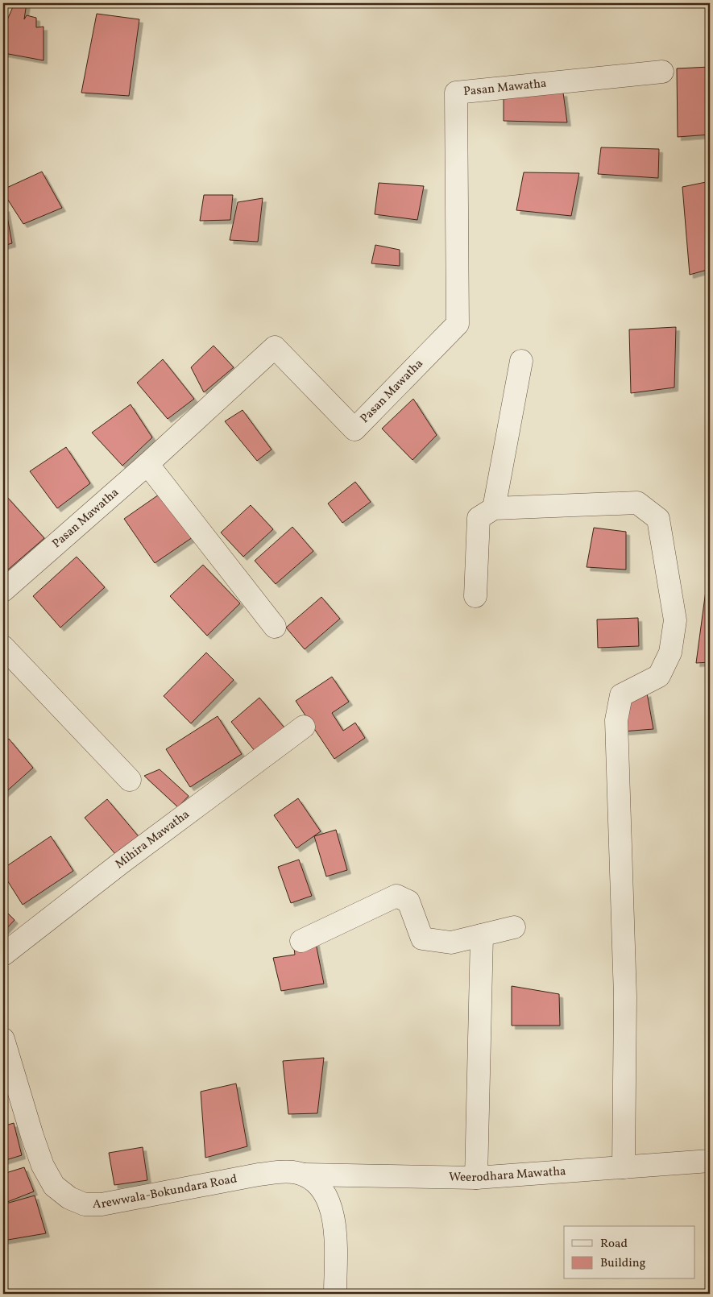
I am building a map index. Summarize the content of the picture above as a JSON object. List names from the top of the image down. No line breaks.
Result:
{"streets":{"street":["Pasan Mawatha","Mihira Mawatha","Weerodhara Mawatha","Arewwala-Bokundara Road"]},"crossings":[["Weerodhara Mawatha","Arewwala-Bokundara Road"]],"legend":["Road","Building"]}
